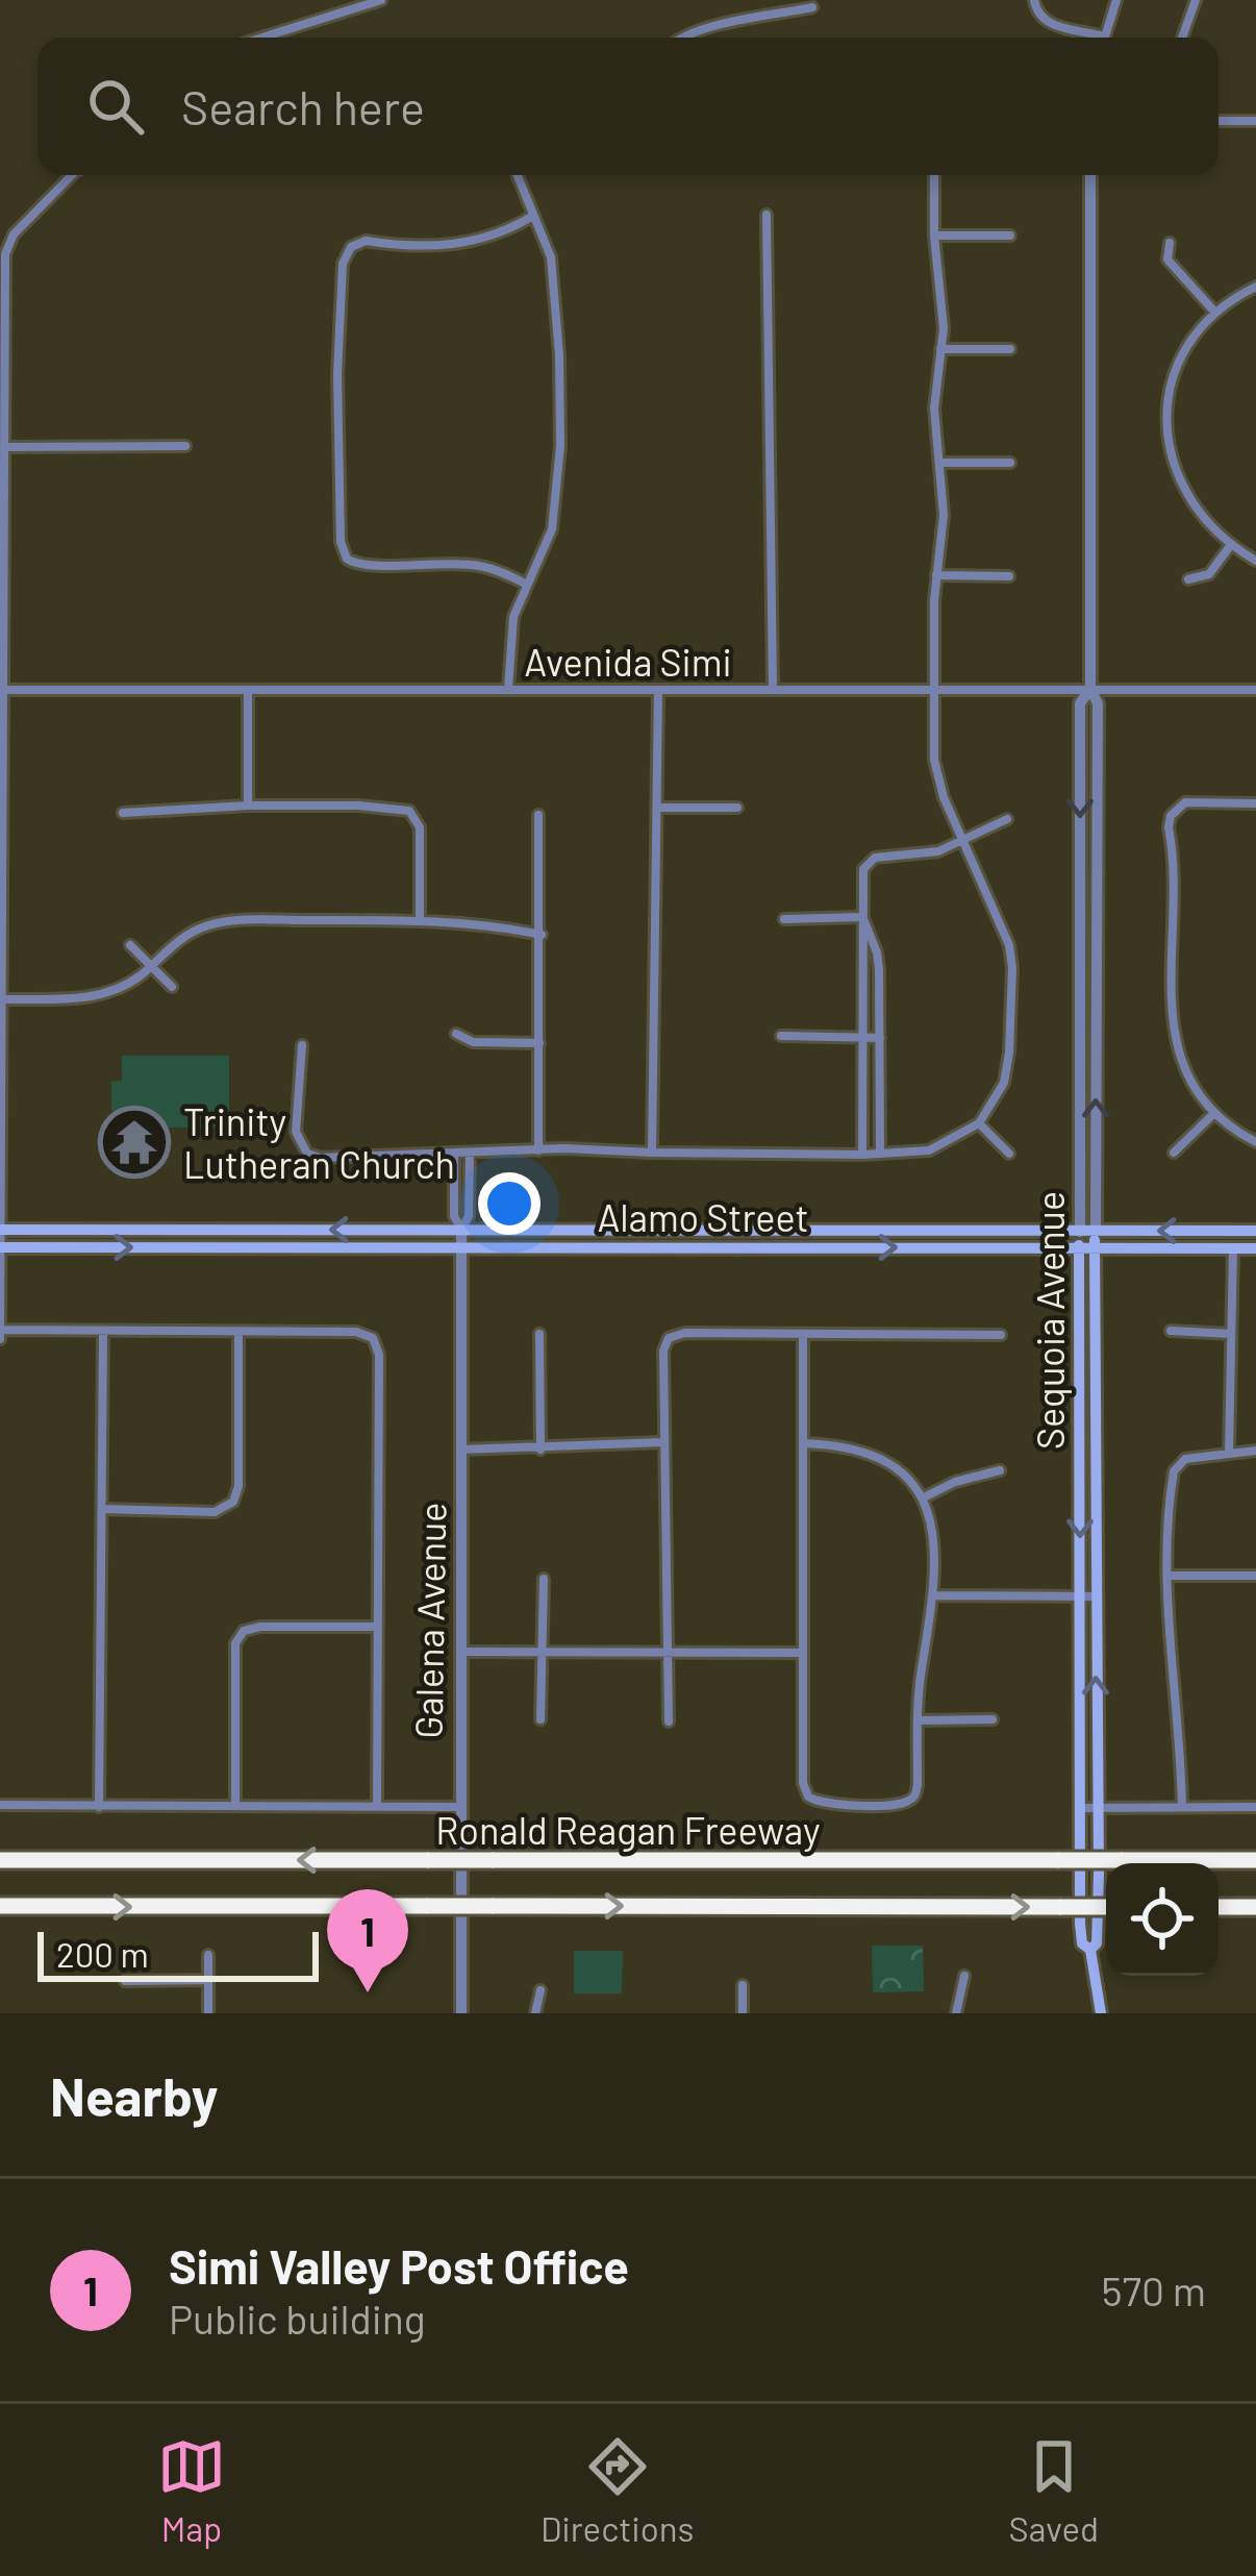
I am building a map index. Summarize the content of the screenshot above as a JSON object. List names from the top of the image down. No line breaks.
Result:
{"streets":{"highway":["Ronald Reagan Freeway"],"main road":["Alamo Street","Sequoia Avenue"],"street":["Avenida Simi","Galena Avenue"]},"crossings":[["Avenida Simi","Sequoia Avenue"],["Alamo Street","Sequoia Avenue"],["Alamo Street","Galena Avenue"]],"places":{"temple":["Trinity Lutheran Church"]},"scale_bar":"200 m","page":{"search":"Search here","pins":"1","scale":"200 m","heading":"Nearby","list":[{"mark":"1","name":"Simi Valley Post Office","note":"Public building","value":"570 m"}],"nav":["Map","Directions","Saved"]}}
